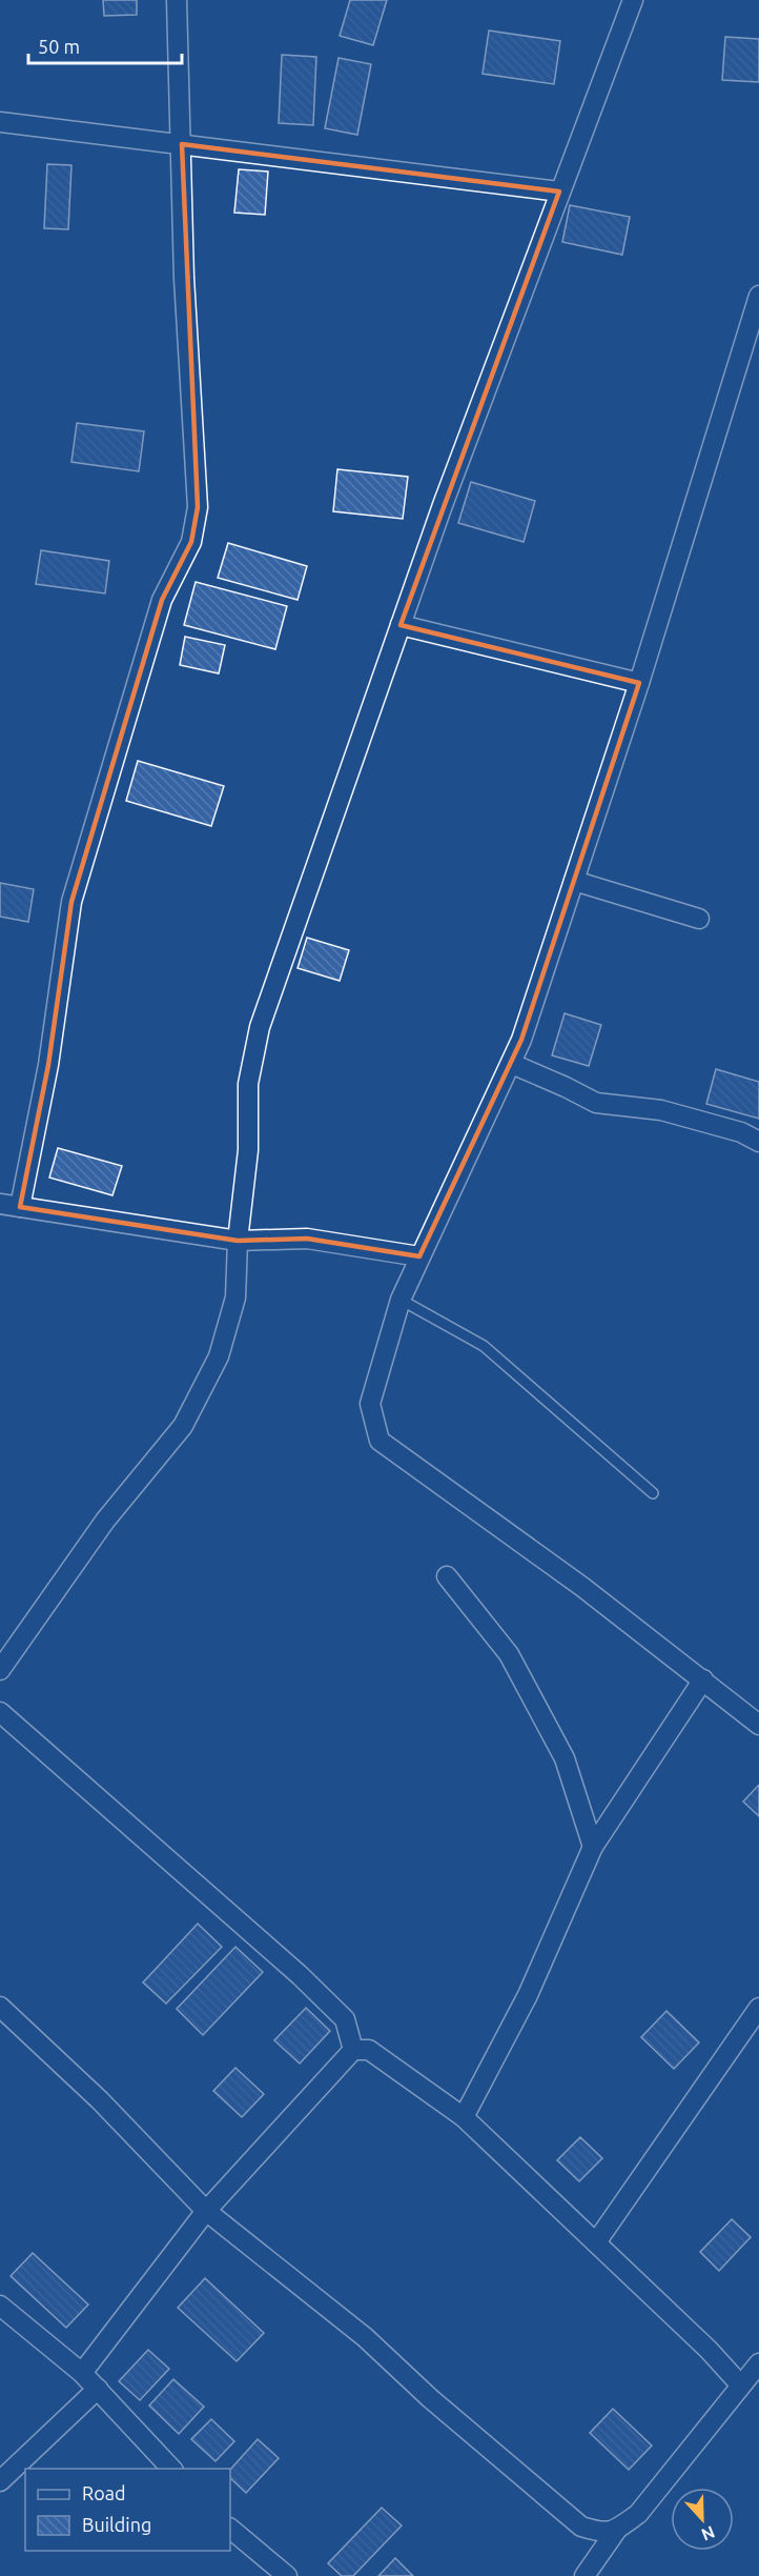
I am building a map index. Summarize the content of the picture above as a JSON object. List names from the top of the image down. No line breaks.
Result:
{"legend":["Road","Building"],"scale_bar":"50 m","north":"bottom"}
